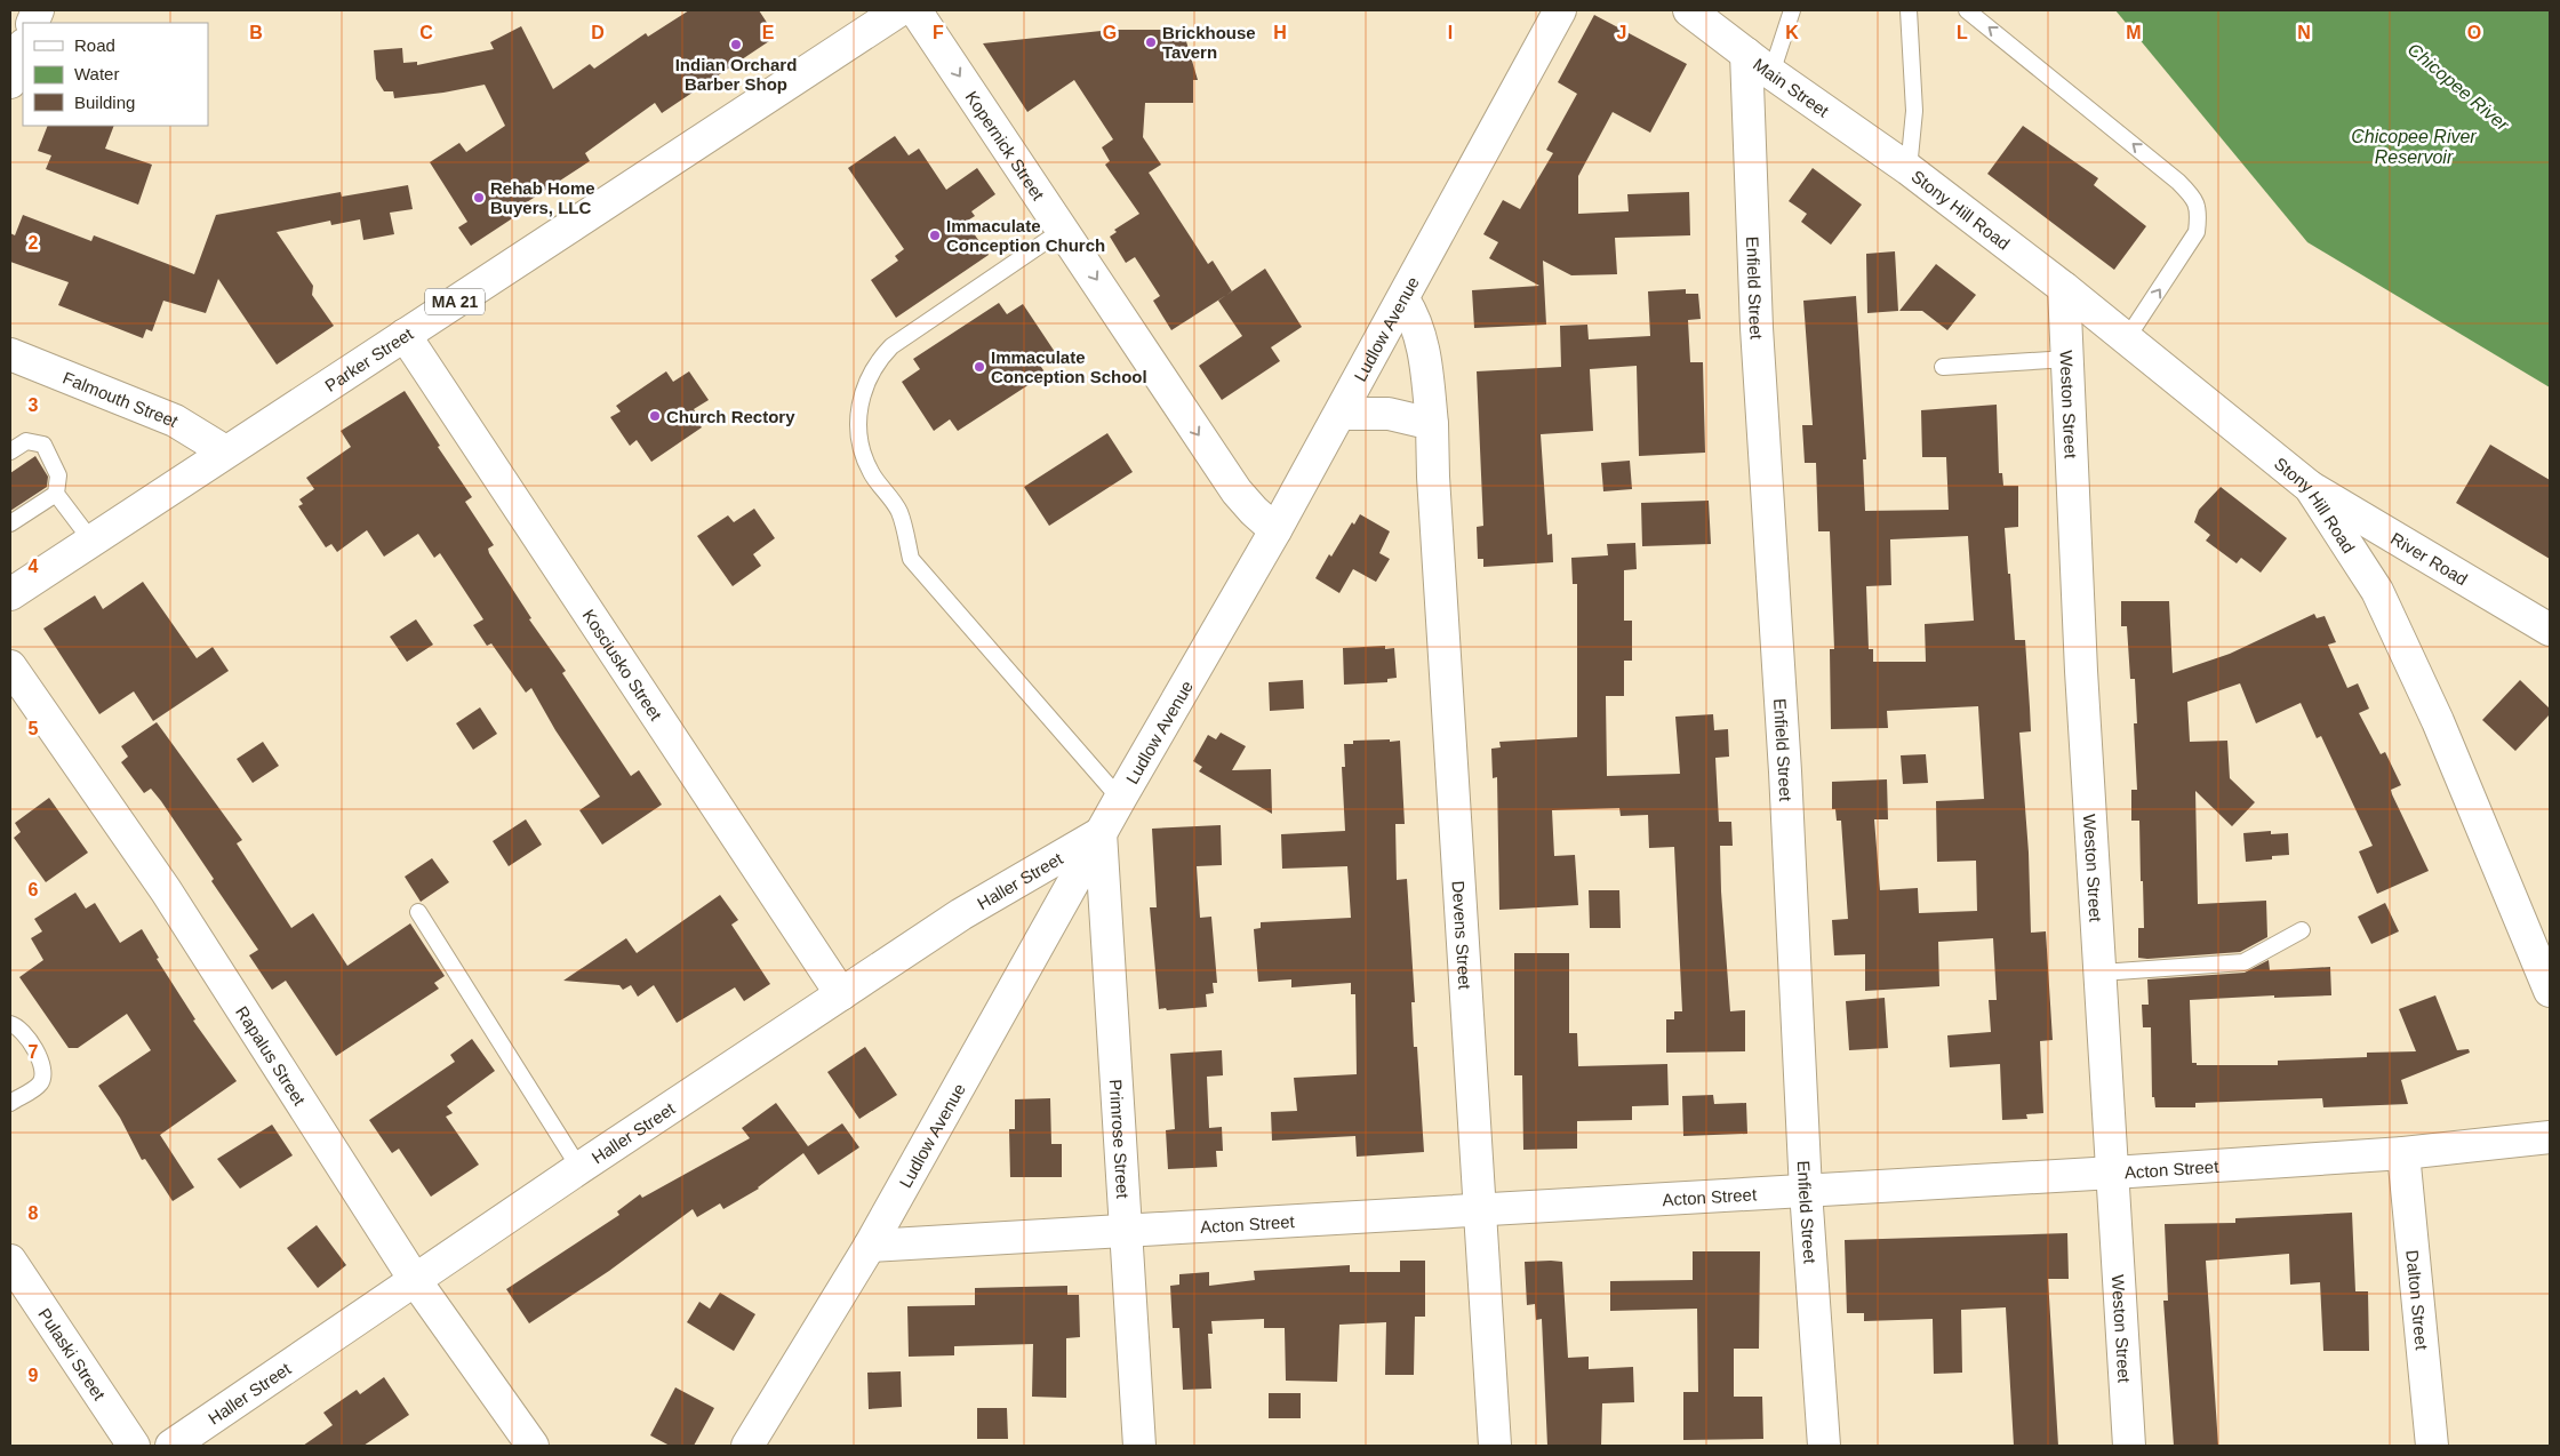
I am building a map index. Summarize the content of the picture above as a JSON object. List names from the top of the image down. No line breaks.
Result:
{"streets":{"street":["Main Street","Kopernick Street","Stony Hill Road","Enfield Street","MA 21","Ludlow Avenue","Parker Street","Falmouth Street","Weston Street","River Road","Kosciusko Street","Haller Street","Devens Street","Rapalus Street","Primrose Street","Acton Street","Dalton Street","Pulaski Street"]},"crossings":[["Main Street","Stony Hill Road"],["Main Street","Enfield Street"],["Kopernick Street","Ludlow Avenue"],["Stony Hill Road","Weston Street"],["Stony Hill Road","River Road"],["Enfield Street","Acton Street"],["Ludlow Avenue","Haller Street"],["Ludlow Avenue","Devens Street"],["Ludlow Avenue","Primrose Street"],["Ludlow Avenue","Acton Street"],["Parker Street","Falmouth Street"],["Parker Street","Kosciusko Street"],["Weston Street","Acton Street"],["Kosciusko Street","Haller Street"],["Haller Street","Rapalus Street"],["Haller Street","Primrose Street"],["Devens Street","Acton Street"],["Primrose Street","Acton Street"],["Acton Street","Dalton Street"]],"one_way":["Kopernick Street"],"water":["Chicopee River","Chicopee River Reservoir"],"places":["Brickhouse Tavern","Indian Orchard Barber Shop","Rehab Home Buyers, LLC","Immaculate Conception Church","Immaculate Conception School","Church Rectory"],"legend":["Road","Water","Building"],"grid":{"columns":["B","C","D","E","F","G","H","I","J","K","L","M","N","O"],"rows":["2","3","4","5","6","7","8","9"]}}
